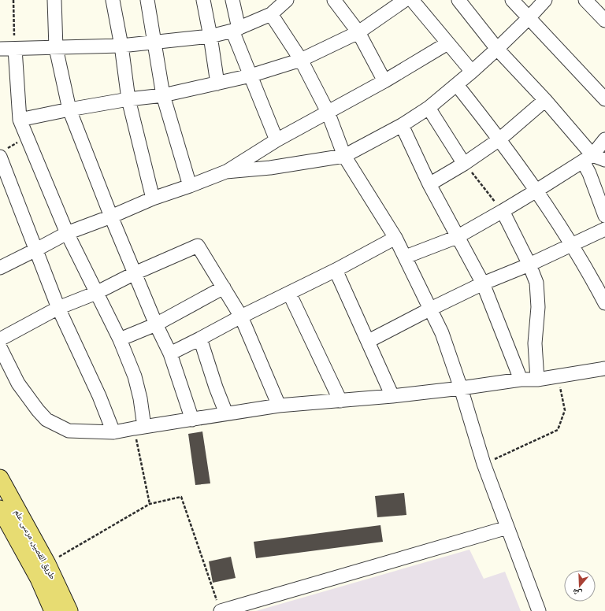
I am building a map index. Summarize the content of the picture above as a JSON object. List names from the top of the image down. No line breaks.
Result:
{"streets":{"main road":["طريق القصير, مرسى علم"]},"north":"bottom"}
